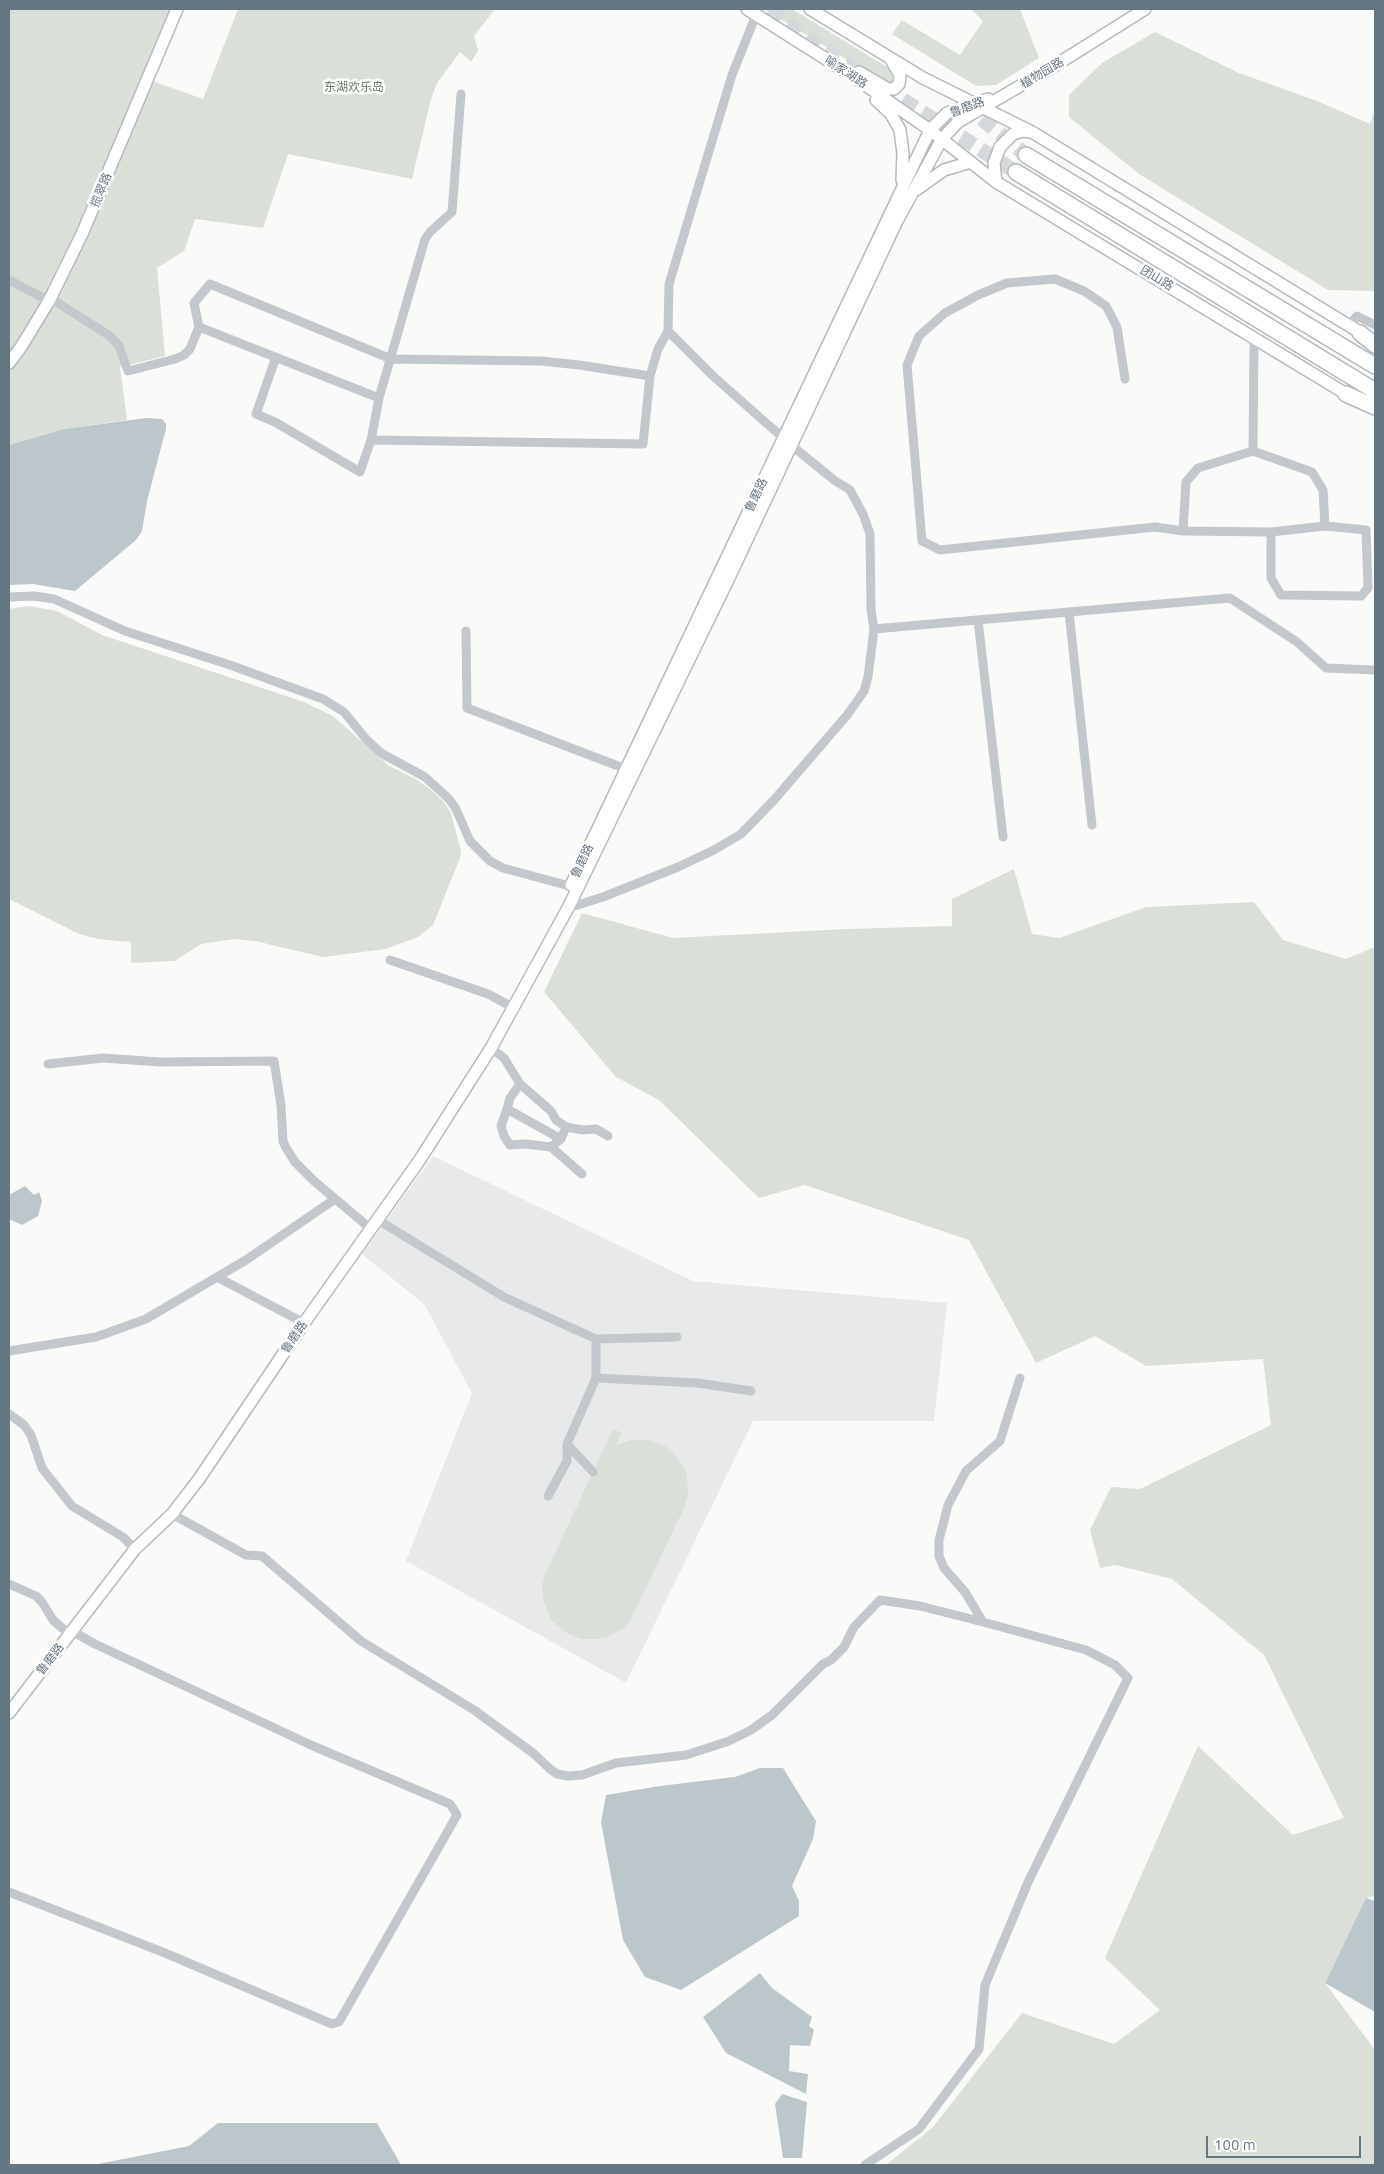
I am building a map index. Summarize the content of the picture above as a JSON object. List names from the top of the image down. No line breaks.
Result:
{"streets":{"highway":["团山路"],"street":["喻家湖路","植物园路","鲁磨路","揽翠路"]},"crossings":[["喻家湖路","植物园路"],["喻家湖路","鲁磨路"],["喻家湖路","团山路"],["植物园路","鲁磨路"],["植物园路","团山路"],["鲁磨路","团山路"]],"parks":["东湖欢乐岛"],"scale_bar":"100 m"}
